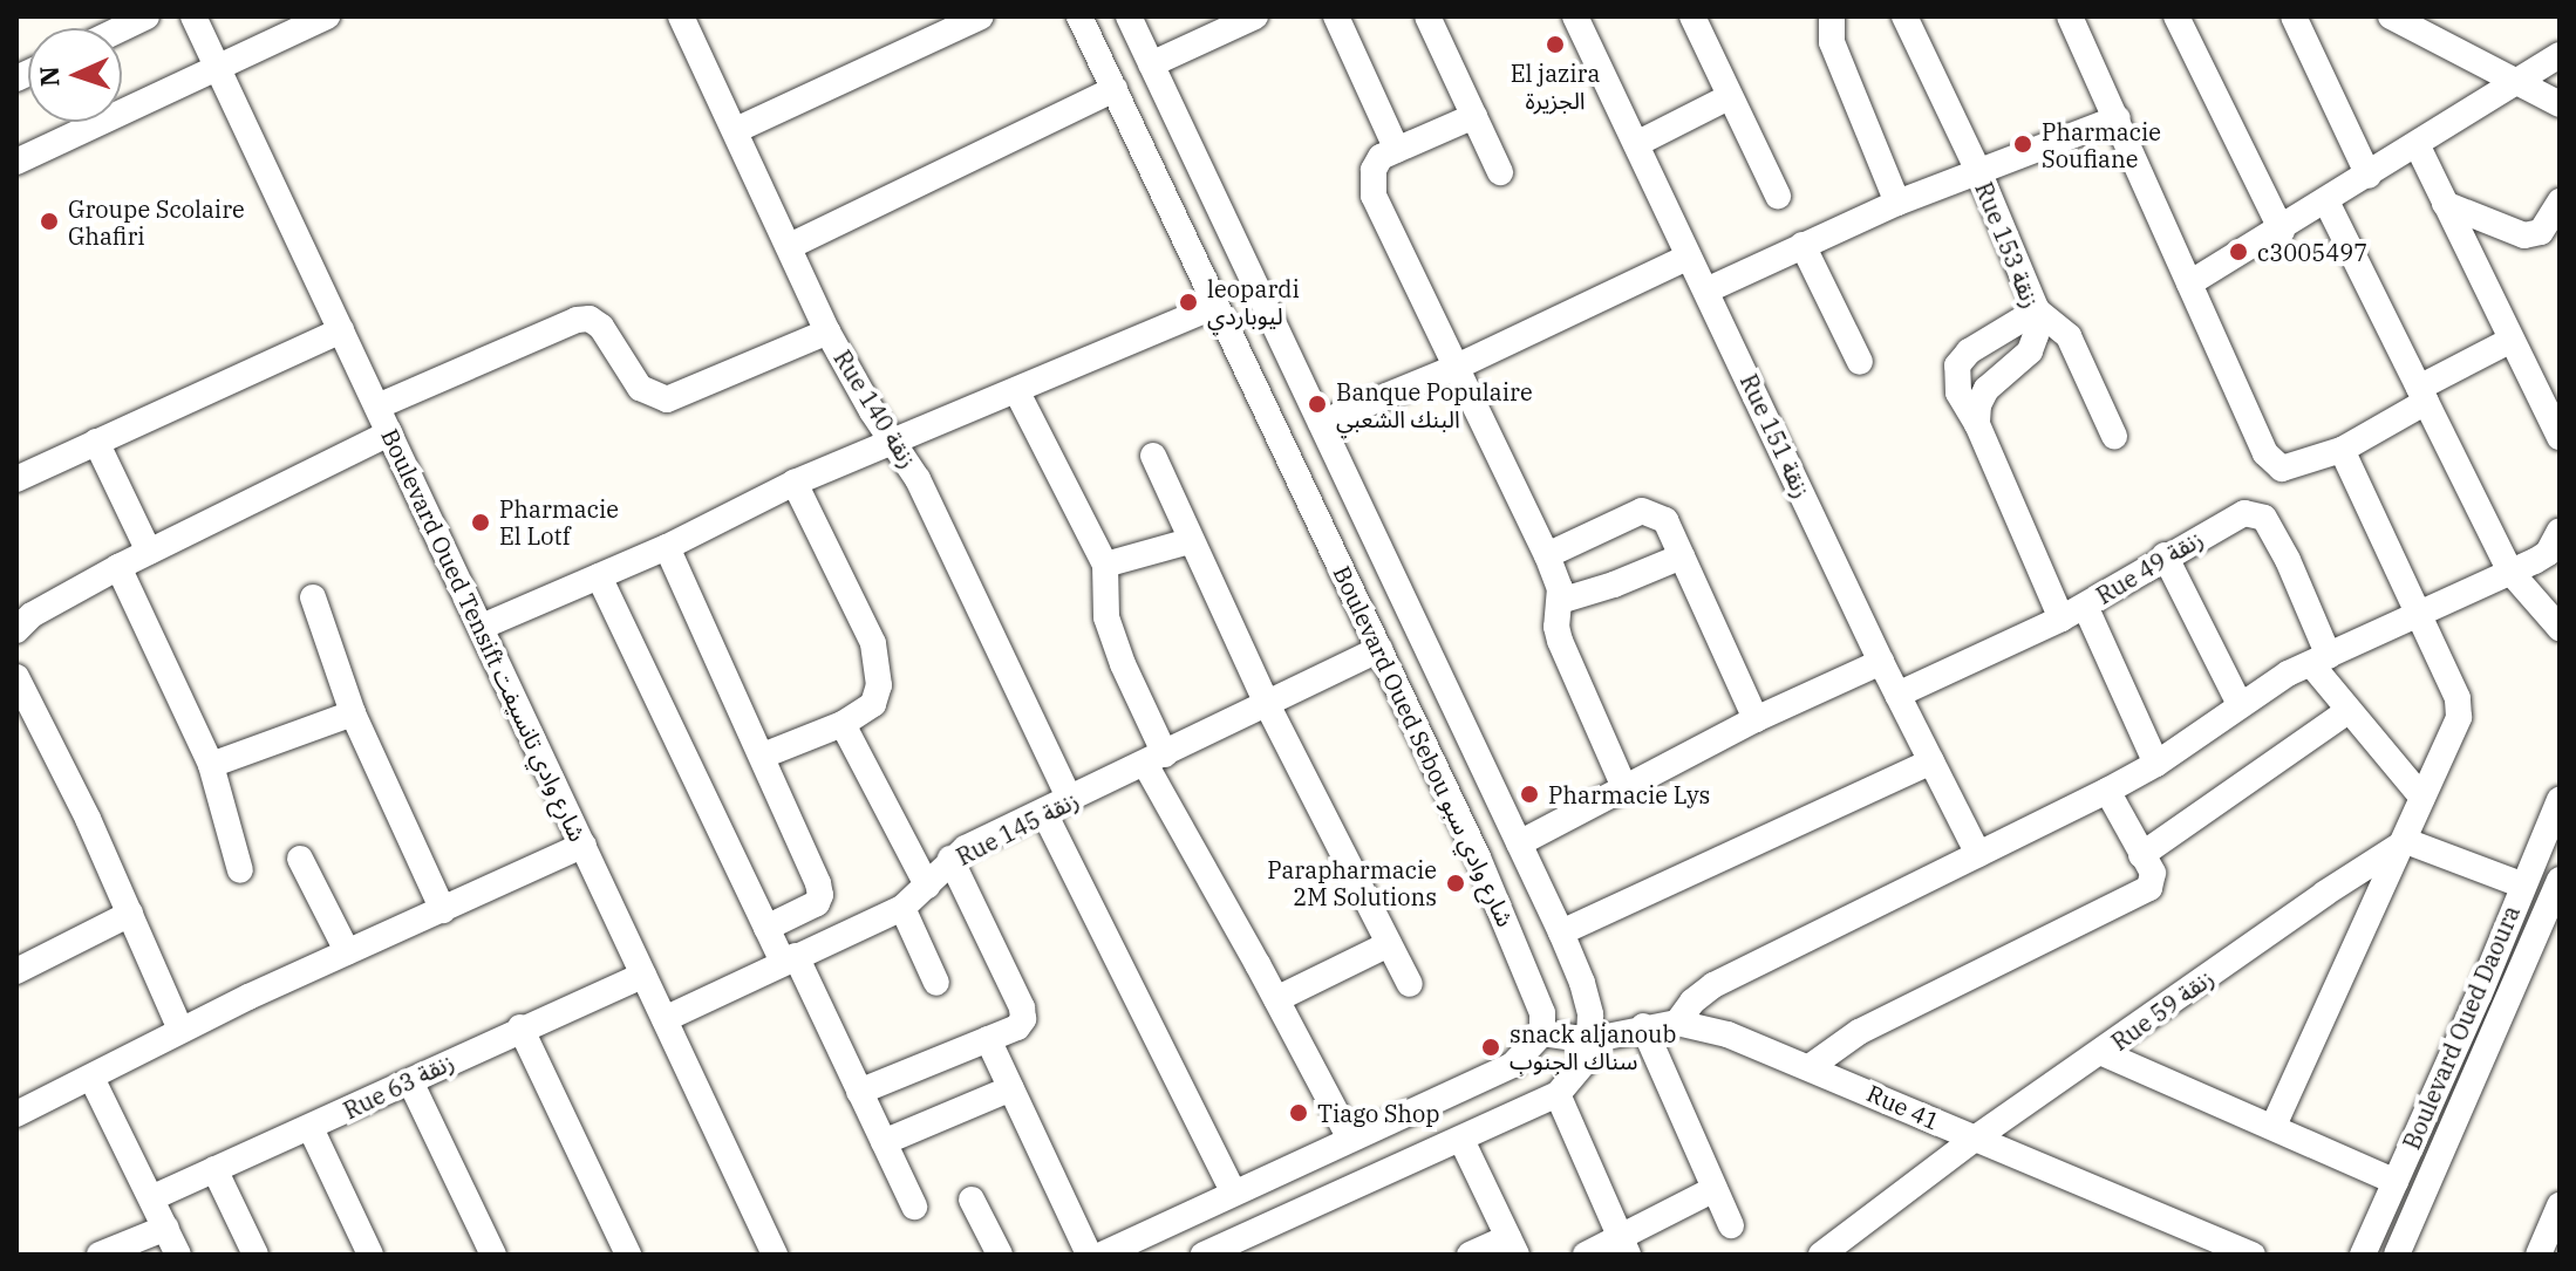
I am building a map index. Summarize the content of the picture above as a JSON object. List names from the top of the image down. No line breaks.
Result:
{"streets":{"street":["Rue 153 زنقة","Rue 140 زنقة","Rue 151 زنقة","Rue 49 زنقة","Boulevard Oued Tensift شارع وادي تانسيفت","Boulevard Oued Sebou شارع وادي سبو","Rue 145 زنقة","Rue 59 زنقة","Boulevard Oued Daoura","Rue 63 زنقة","Rue 41"]},"crossings":[["Rue 140 زنقة","Rue 145 زنقة"],["Rue 151 زنقة","Rue 49 زنقة"],["Boulevard Oued Tensift شارع وادي تانسيفت","Rue 145 زنقة"],["Boulevard Oued Tensift شارع وادي تانسيفت","Rue 63 زنقة"],["Boulevard Oued Sebou شارع وادي سبو","Rue 145 زنقة"],["Boulevard Oued Sebou شارع وادي سبو","Rue 41"],["Rue 59 زنقة","Rue 41"]],"places":["El jazira الجزيرة","Pharmacie Soufiane","Groupe Scolaire Ghafiri","c3005497","leopardi ليوباردي","Banque Populaire البنك الشعبي","Pharmacie El Lotf","Pharmacie Lys","Parapharmacie 2M Solutions","snack aljanoub سناك الجنوب","Tiago Shop"],"north":"left"}
